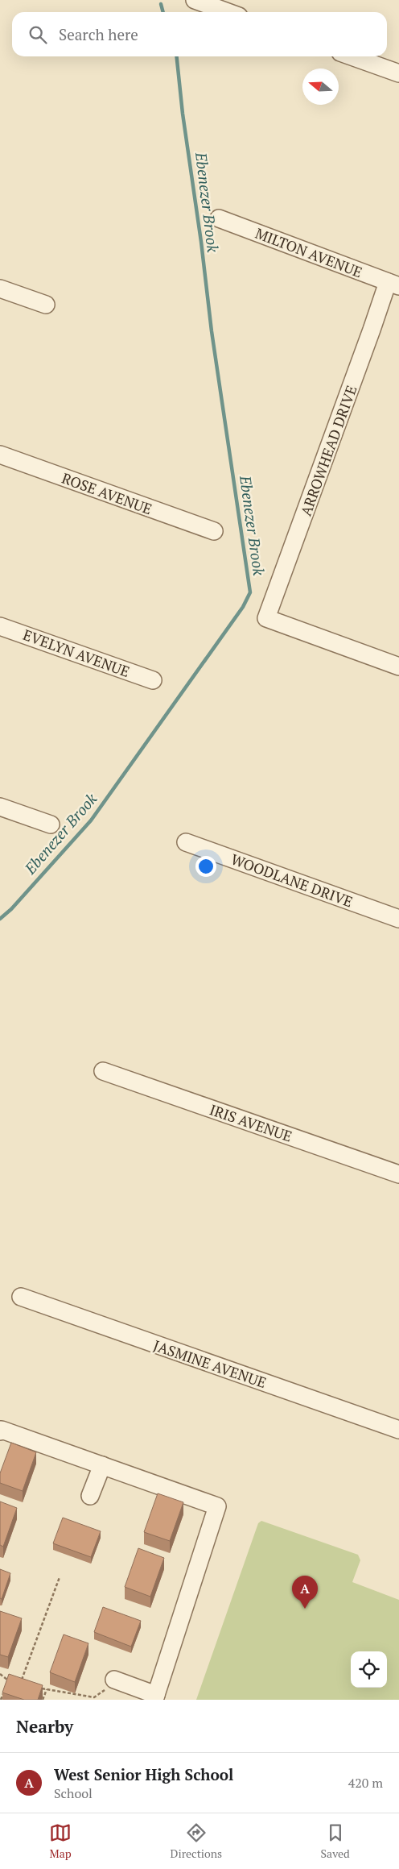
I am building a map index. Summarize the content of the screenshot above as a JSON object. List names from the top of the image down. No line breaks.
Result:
{"streets":{"street":["MILTON AVENUE","ARROWHEAD DRIVE","ROSE AVENUE","EVELYN AVENUE","WOODLANE DRIVE","IRIS AVENUE","JASMINE AVENUE"]},"crossings":[["MILTON AVENUE","ARROWHEAD DRIVE"]],"water":["Ebenezer Brook"],"north":"left","page":{"search":"Search here","pins":"A","heading":"Nearby","list":[{"mark":"A","name":"West Senior High School","note":"School","value":"420 m"}],"nav":["Map","Directions","Saved"]}}
